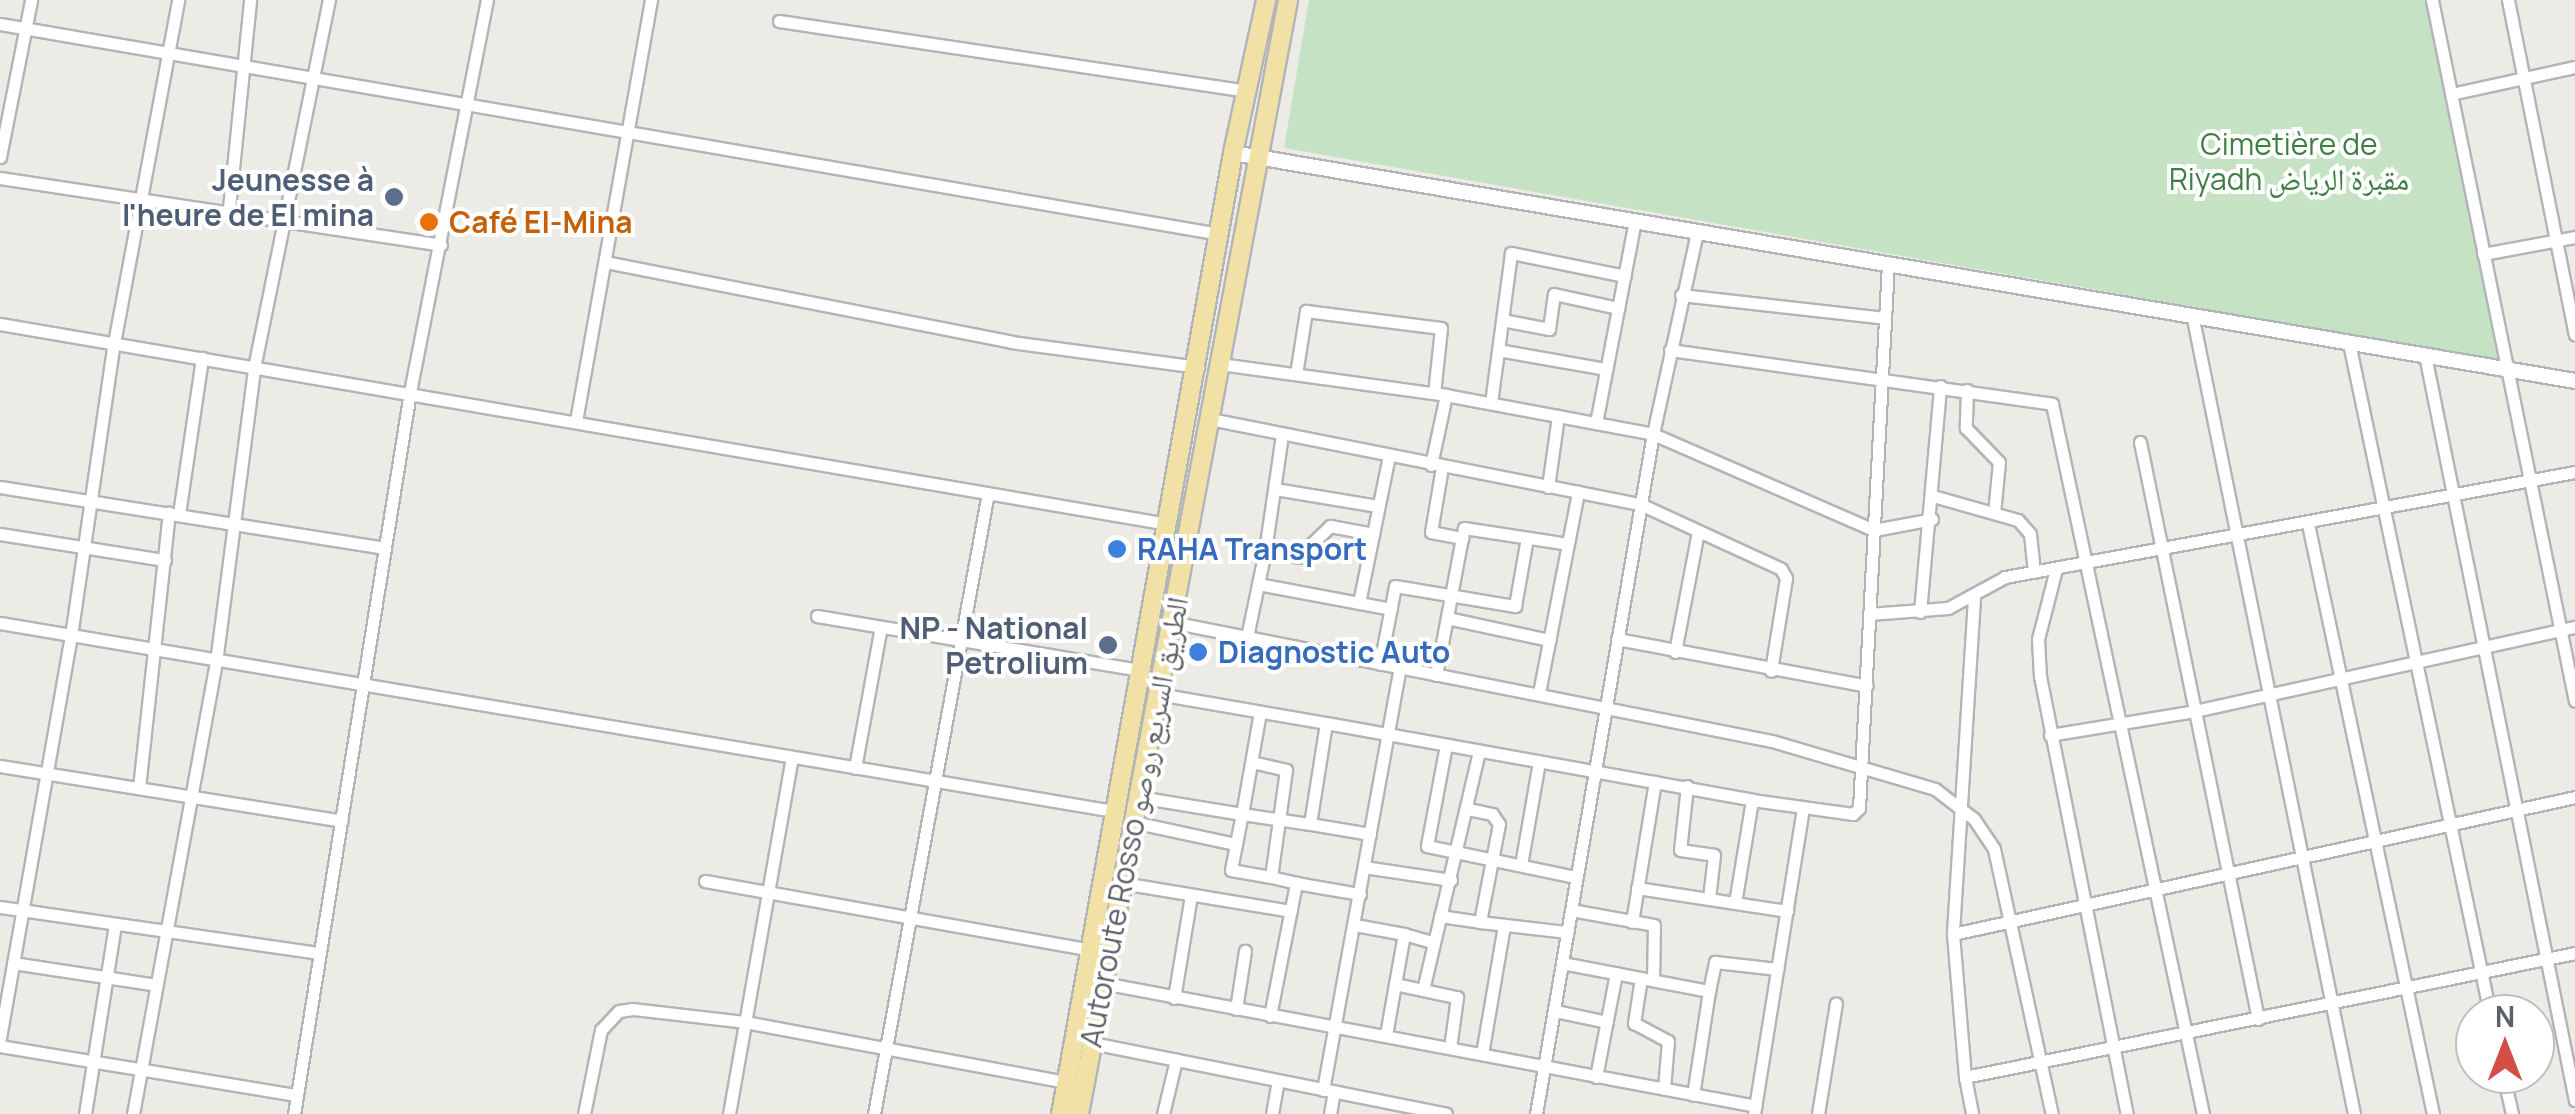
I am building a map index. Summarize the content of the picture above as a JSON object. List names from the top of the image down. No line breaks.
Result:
{"streets":{"highway":["Autoroute Rosso الطريق السريع روصو"]},"parks":["Cimetière de Riyadh مقبرة الرياض"],"places":["Jeunesse à l'heure de El mina","Café El-Mina","RAHA Transport","NP - National Petrolium","Diagnostic Auto"],"north":"top"}
